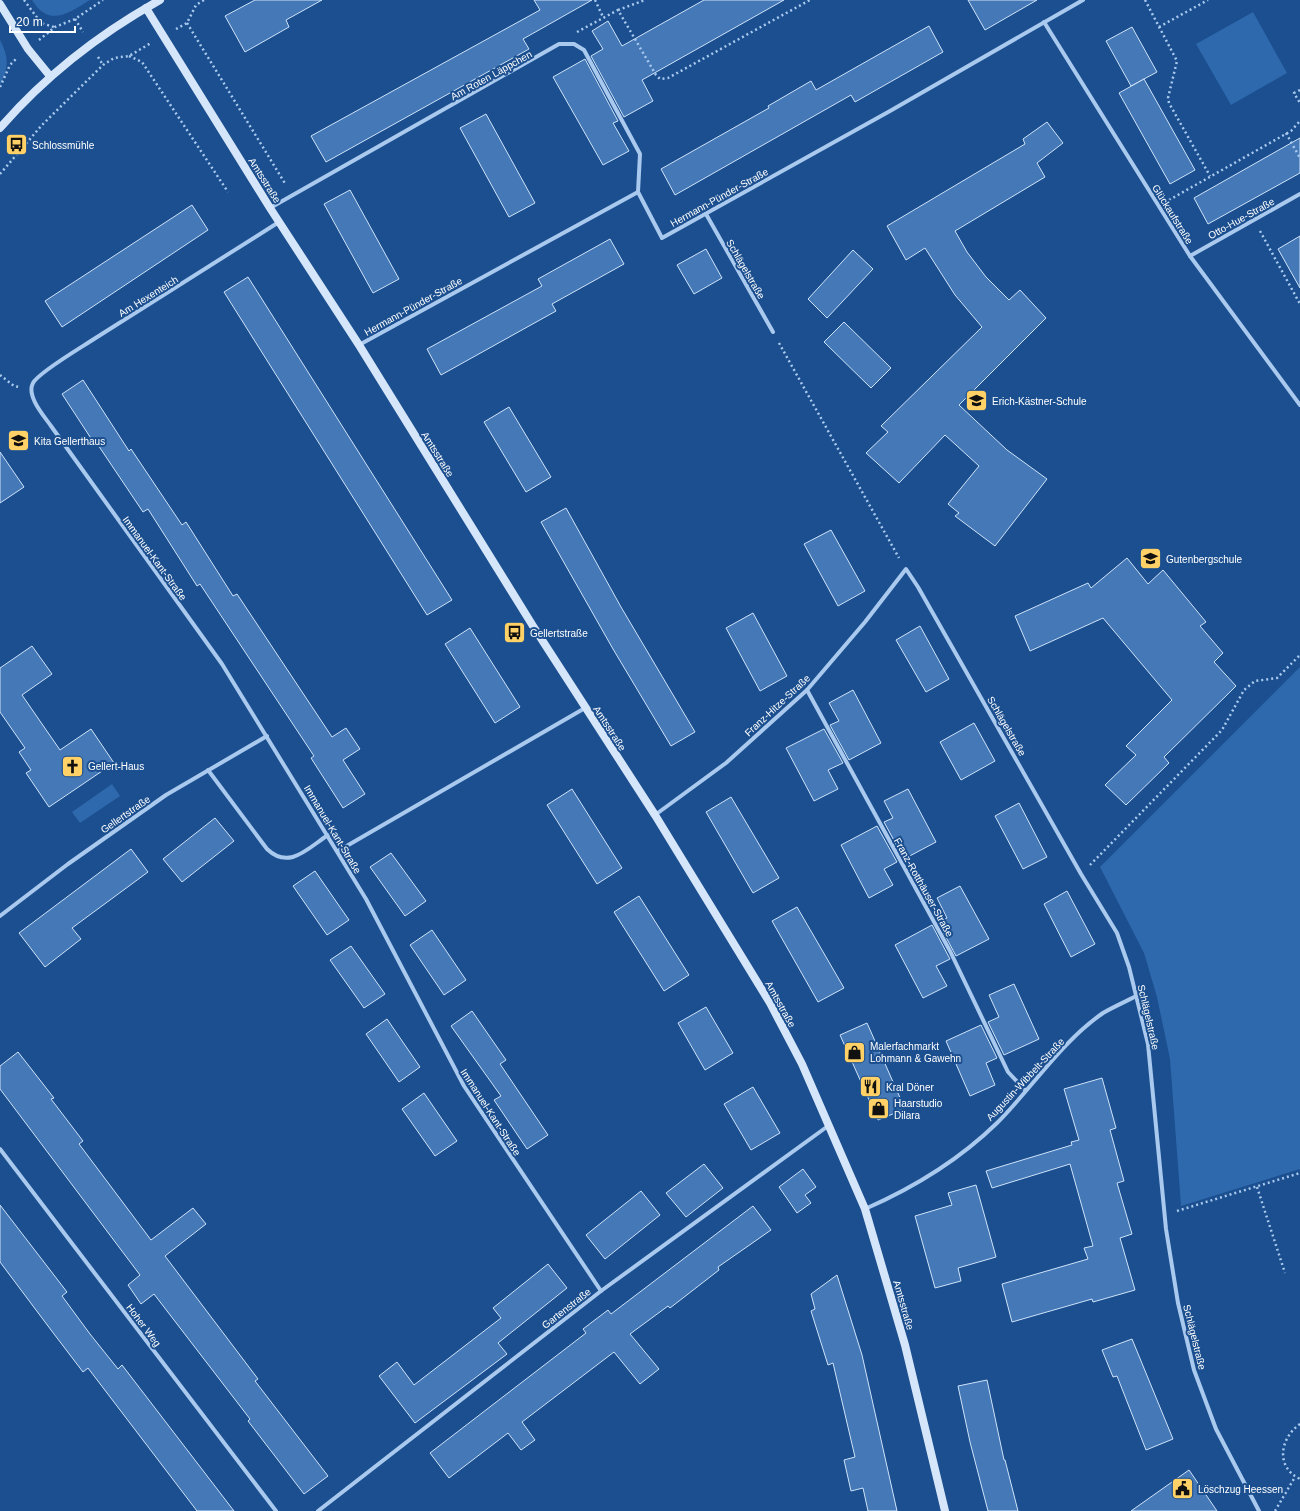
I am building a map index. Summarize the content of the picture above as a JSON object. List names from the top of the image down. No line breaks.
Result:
{"streets":{"street":["Am Roten Läppchen","Amtsstraße","Hermann-Pünder-Straße","Glückaufstraße","Otto-Hue-Straße","Schlägelstraße","Am Hexenteich","Immanuel-Kant-Straße","Franz-Hitze-Straße","Gellertstraße","Franz-Rotthäuser-Straße","Augustin-Wibbelt-Straße","Gartenstraße","Hoher Weg"]},"crossings":[["Am Roten Läppchen","Amtsstraße"],["Amtsstraße","Hermann-Pünder-Straße"],["Amtsstraße","Am Hexenteich"],["Amtsstraße","Franz-Hitze-Straße"],["Amtsstraße","Augustin-Wibbelt-Straße"],["Amtsstraße","Gartenstraße"],["Hermann-Pünder-Straße","Glückaufstraße"],["Hermann-Pünder-Straße","Schlägelstraße"],["Glückaufstraße","Otto-Hue-Straße"],["Schlägelstraße","Franz-Hitze-Straße"],["Schlägelstraße","Augustin-Wibbelt-Straße"],["Am Hexenteich","Immanuel-Kant-Straße"],["Immanuel-Kant-Straße","Gellertstraße"],["Immanuel-Kant-Straße","Gartenstraße"],["Franz-Hitze-Straße","Franz-Rotthäuser-Straße"],["Franz-Rotthäuser-Straße","Augustin-Wibbelt-Straße"]],"places":{"bus stop":["Schlossmühle","Gellertstraße"],"school or university":["Erich-Kästner-Schule","Kita Gellerthaus","Gutenbergschule"],"church":["Gellert-Haus"],"shop":["Malerfachmarkt Lohmann & Gawehn","Haarstudio Dilara"],"restaurant":["Kral Döner"],"public building":["Löschzug Heessen"]},"scale_bar":"20 m"}
